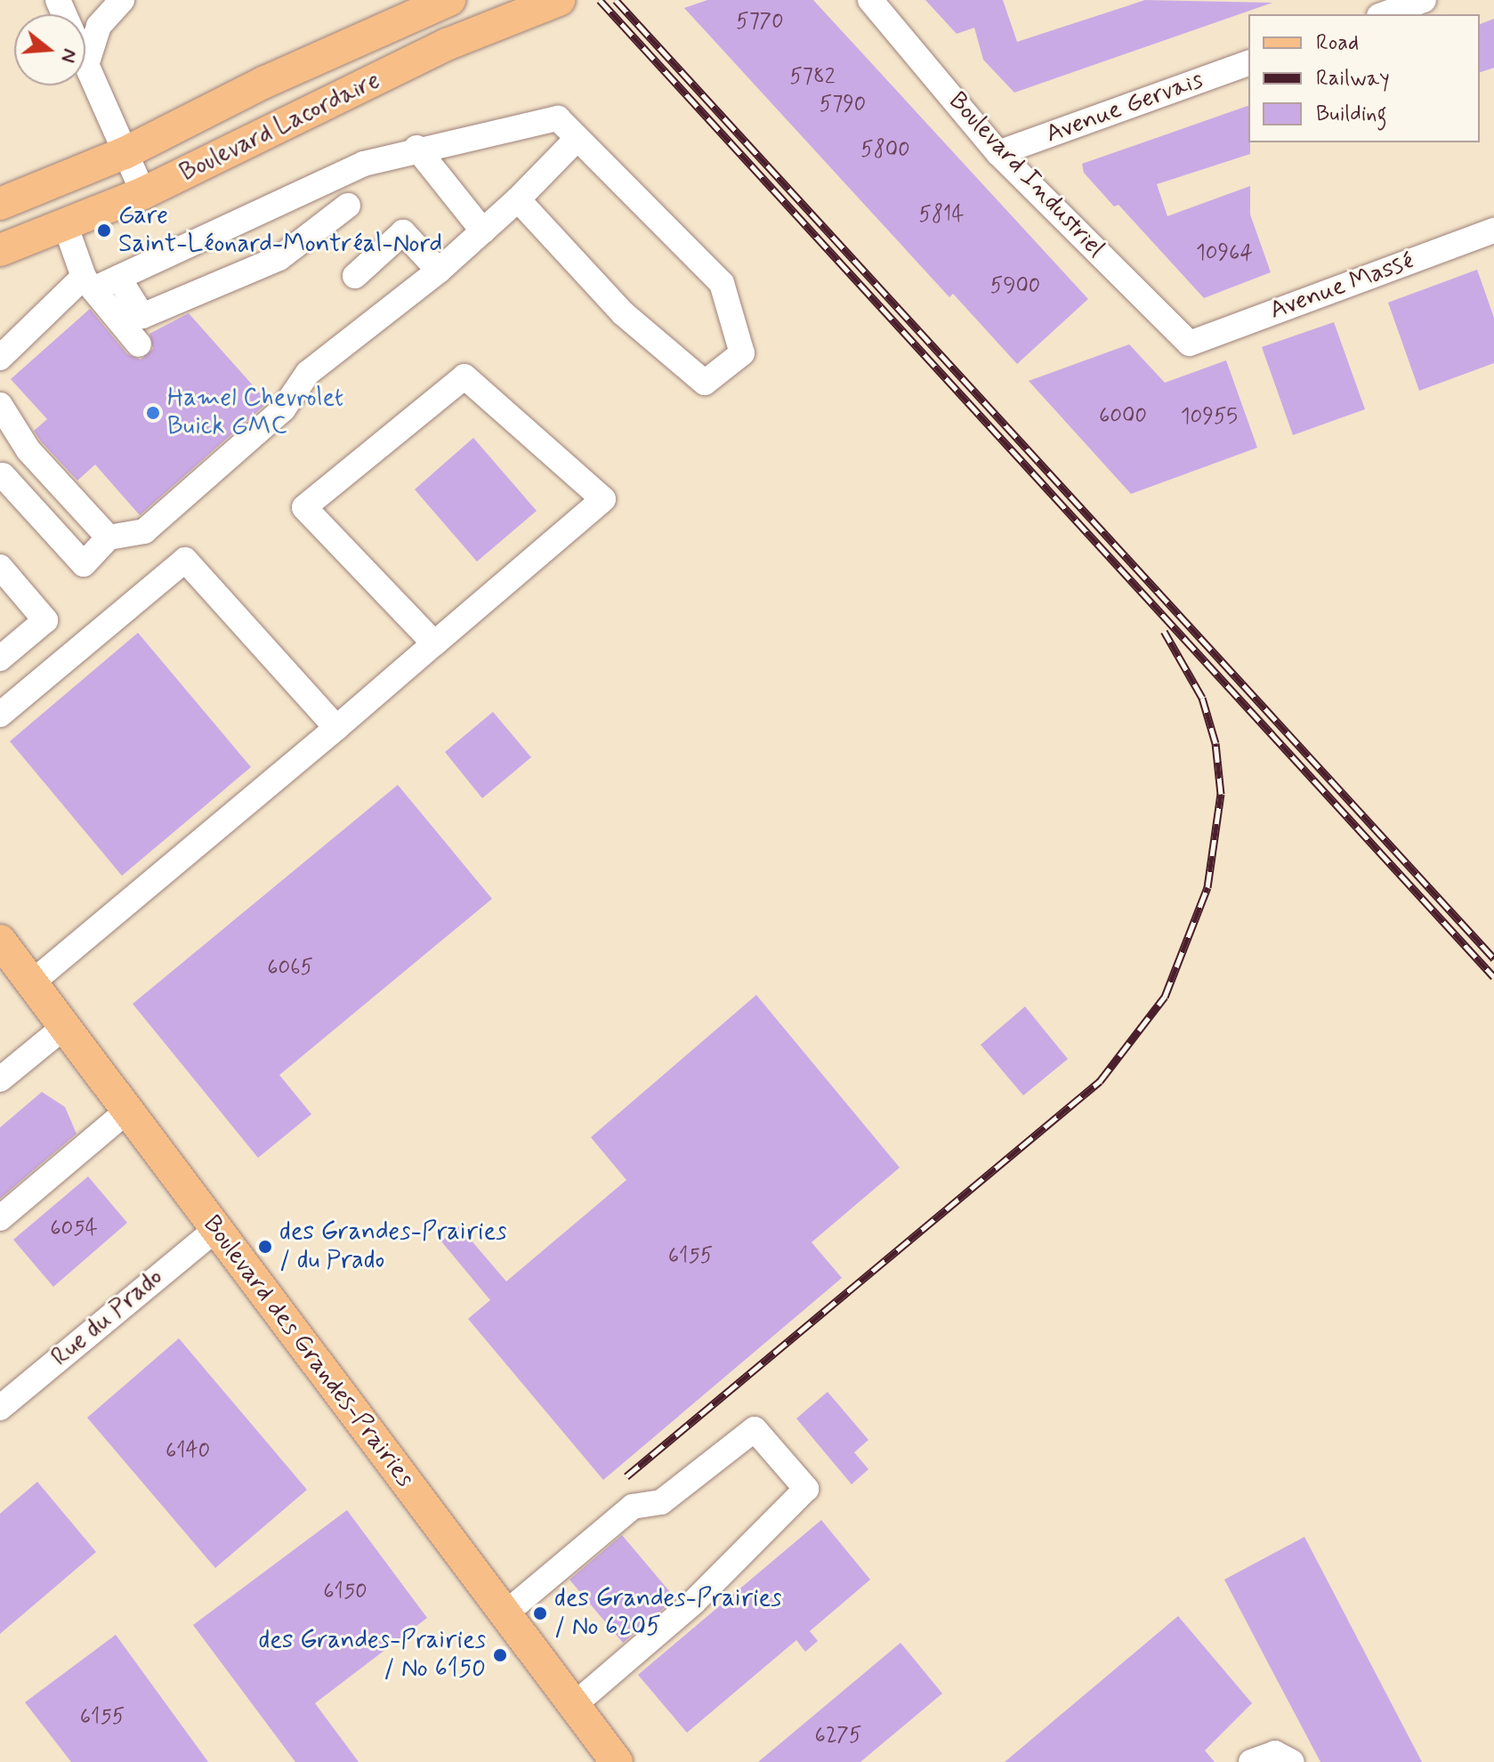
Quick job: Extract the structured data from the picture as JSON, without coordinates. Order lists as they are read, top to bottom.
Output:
{
  "streets": {
    "main road": ["Boulevard Lacordaire", "Boulevard des Grandes-Prairies"],
    "street": [
      "Avenue Gervais",
      "Boulevard Industriel",
      "Avenue Massé",
      "Rue du Prado"
    ]
  },
  "crossings": [
    ["Avenue Gervais", "Boulevard Industriel"],
    ["Boulevard Industriel", "Avenue Massé"],
    ["Rue du Prado", "Boulevard des Grandes-Prairies"]
  ],
  "places": [
    "Gare Saint-Léonard-Montréal-Nord",
    "Hamel Chevrolet Buick GMC",
    "des Grandes-Prairies / du Prado",
    "des Grandes-Prairies / No 6205",
    "des Grandes-Prairies / No 6150"
  ],
  "house_numbers": [
    "5770",
    "5782",
    "5790",
    "5800",
    "5814",
    "10964",
    "5900",
    "6000",
    "10955",
    "6065",
    "6054",
    "6155",
    "6140",
    "6150",
    "6155",
    "6275"
  ],
  "legend": ["Road", "Railway", "Building"],
  "north": "right"
}
